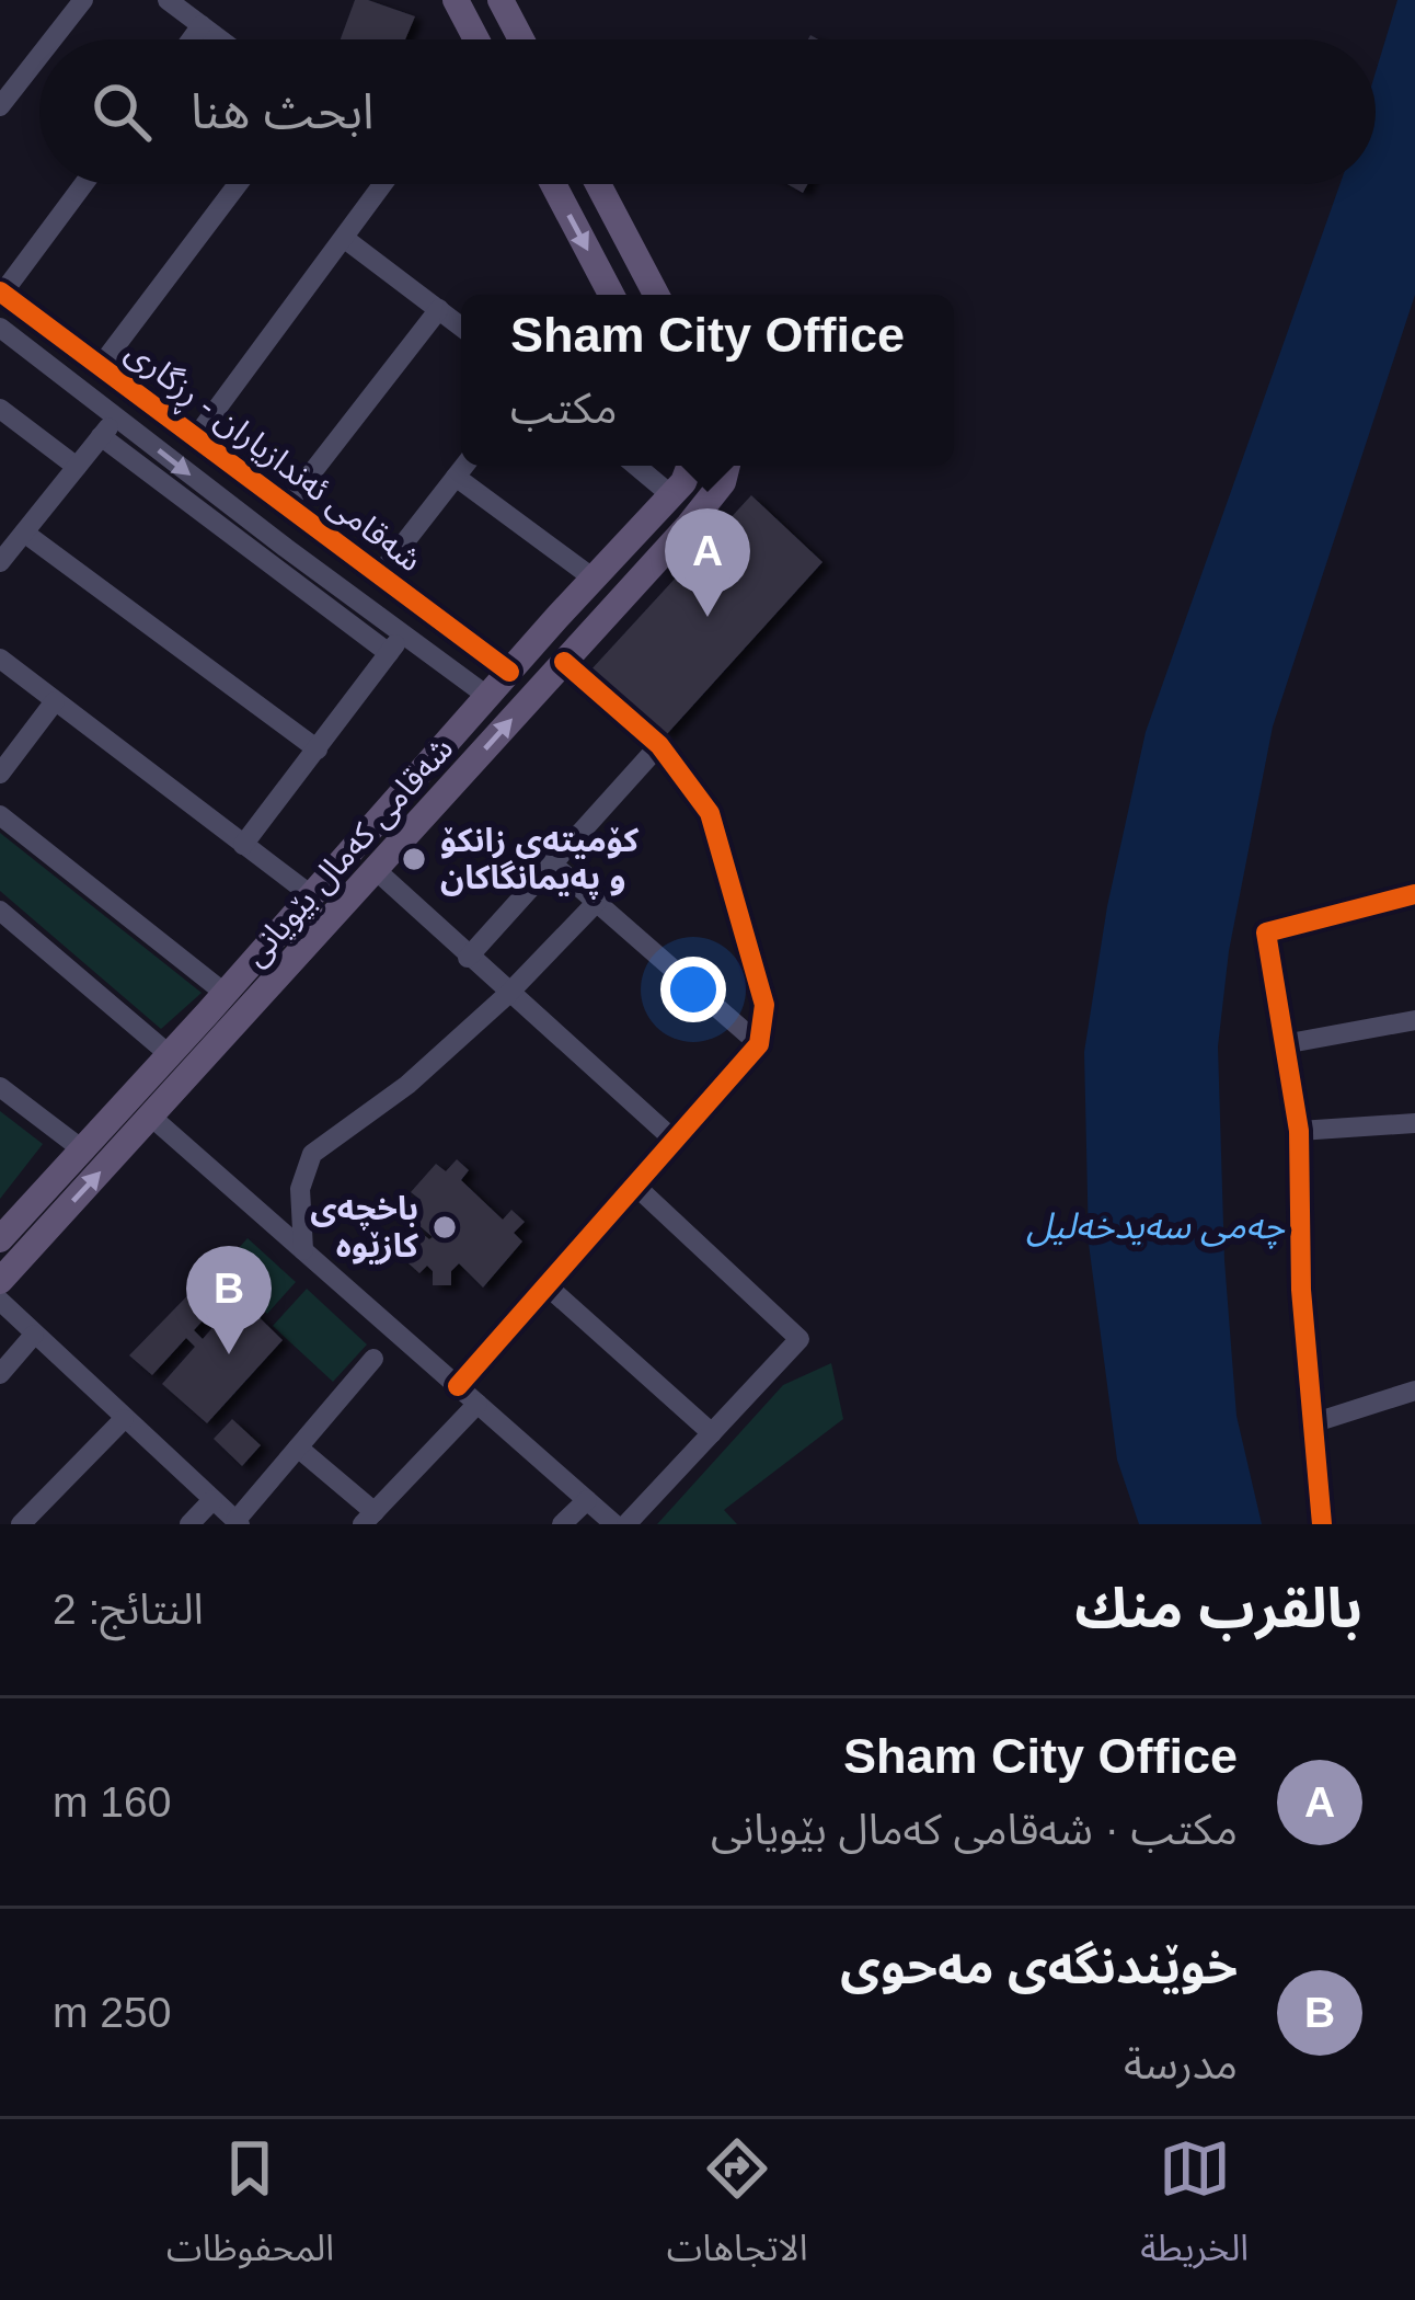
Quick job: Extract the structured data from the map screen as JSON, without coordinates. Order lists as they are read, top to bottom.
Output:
{
  "streets": {
    "main road": ["شەقامی کەمال بێویانی"],
    "street": ["شەقامی ئەندازیاران - ڕزگاری"]
  },
  "crossings": [
    ["شەقامی ئەندازیاران - ڕزگاری", "شەقامی کەمال بێویانی"]
  ],
  "water": ["چەمی سەیدخەلیل"],
  "places": ["کۆمیتەی زانکۆ و پەیمانگاکان", "باخچەی کازێوە"],
  "page": {
    "search": "ابحث هنا",
    "popup": ["Sham City Office", "مكتب"],
    "pins": ["A", "B"],
    "heading": ["بالقرب منك", "النتائج: 2"],
    "list": [
      {
        "mark": "A",
        "name": "Sham City Office",
        "note": "مكتب · شەقامی کەمال بێویانی",
        "value": "160 m"
      },
      {
        "mark": "B",
        "name": "خوێندنگەی مەحوی",
        "note": "مدرسة",
        "value": "250 m"
      }
    ],
    "nav": ["الخريطة", "الاتجاهات", "المحفوظات"]
  }
}
